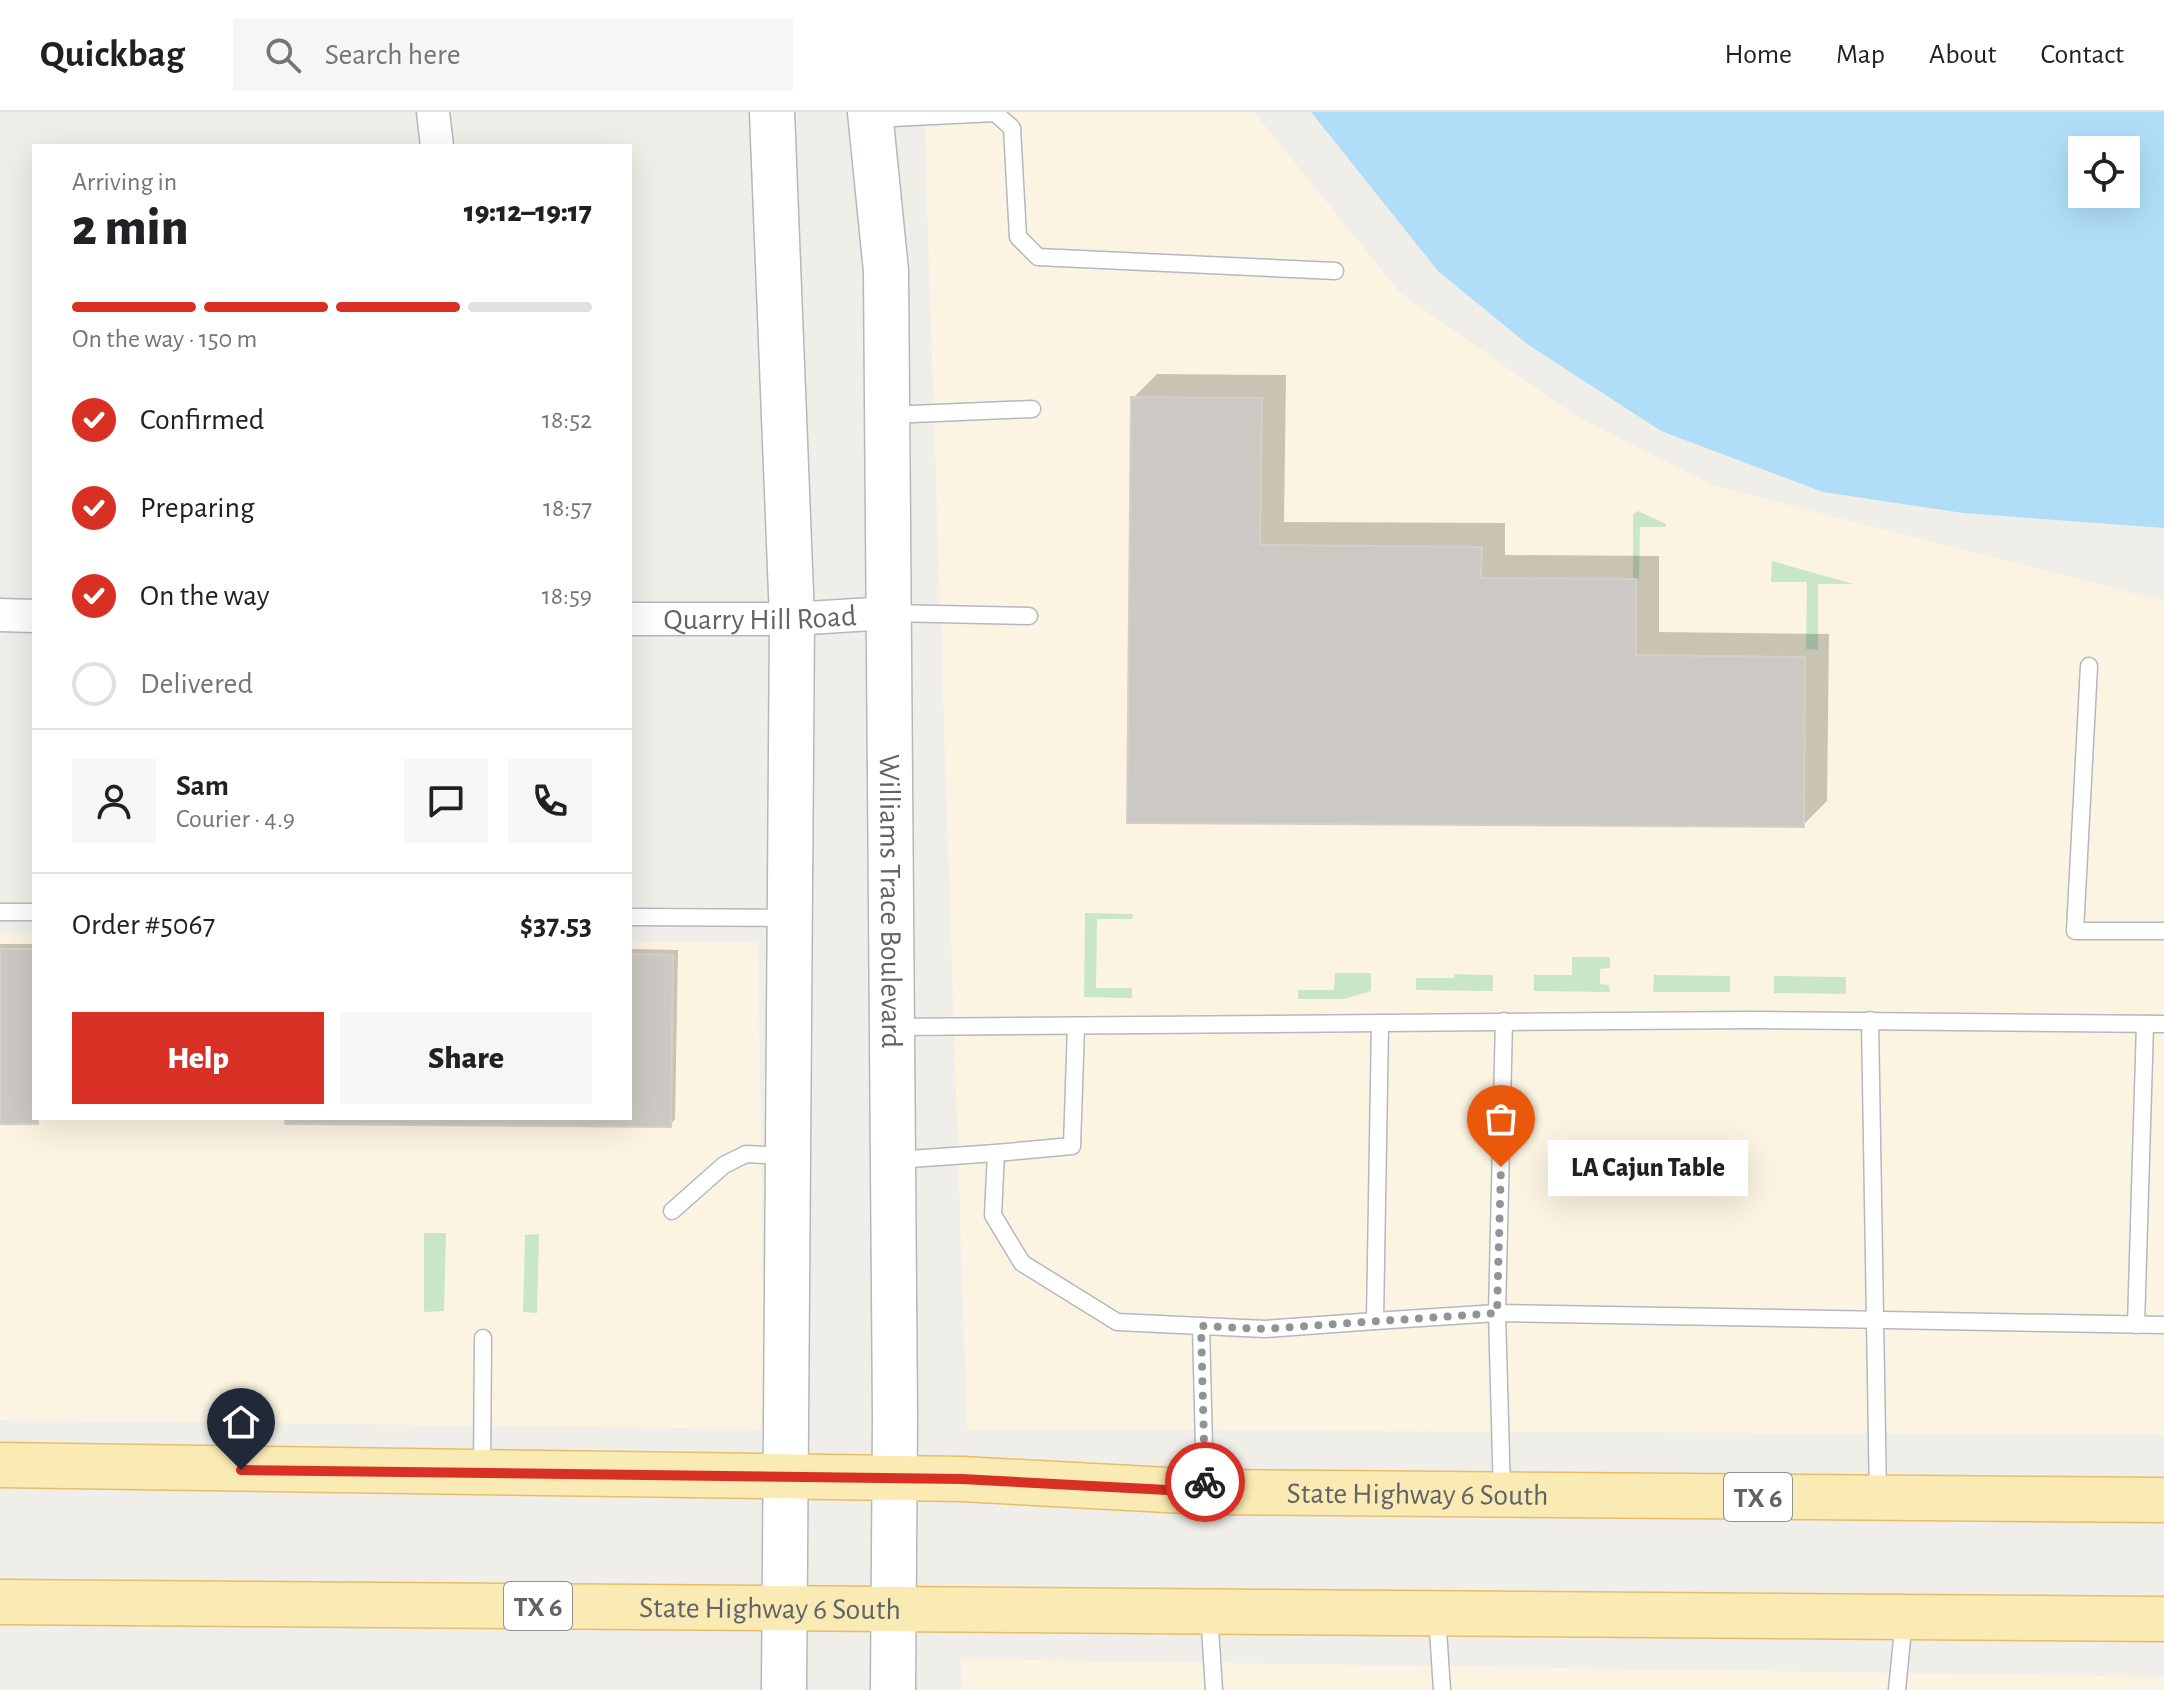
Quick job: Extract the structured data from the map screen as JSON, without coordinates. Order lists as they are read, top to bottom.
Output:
{
  "streets": {
    "main road": ["Williams Trace Boulevard", "State Highway 6 South", "TX 6"],
    "street": ["Quarry Hill Road"]
  },
  "crossings": [
    ["Quarry Hill Road", "Williams Trace Boulevard"],
    ["Williams Trace Boulevard", "State Highway 6 South"]
  ],
  "places": ["LA Cajun Table"],
  "page": {
    "header": "Quickbag",
    "search": "Search here",
    "nav": [
      "Home",
      "Map",
      "About",
      "Contact"
    ],
    "heading": ["2 min", "Arriving in", "19:12–19:17"],
    "panel": [
      "Sam",
      "Courier · 4.9",
      "Order #5067",
      "$37.53"
    ],
    "bar": "On the way · 150 m",
    "list": [
      ["Confirmed", "18:52"],
      ["Preparing", "18:57"],
      ["On the way", "18:59"],
      "Delivered"
    ],
    "buttons": ["Help", "Share"],
    "bubble": "LA Cajun Table"
  }
}
